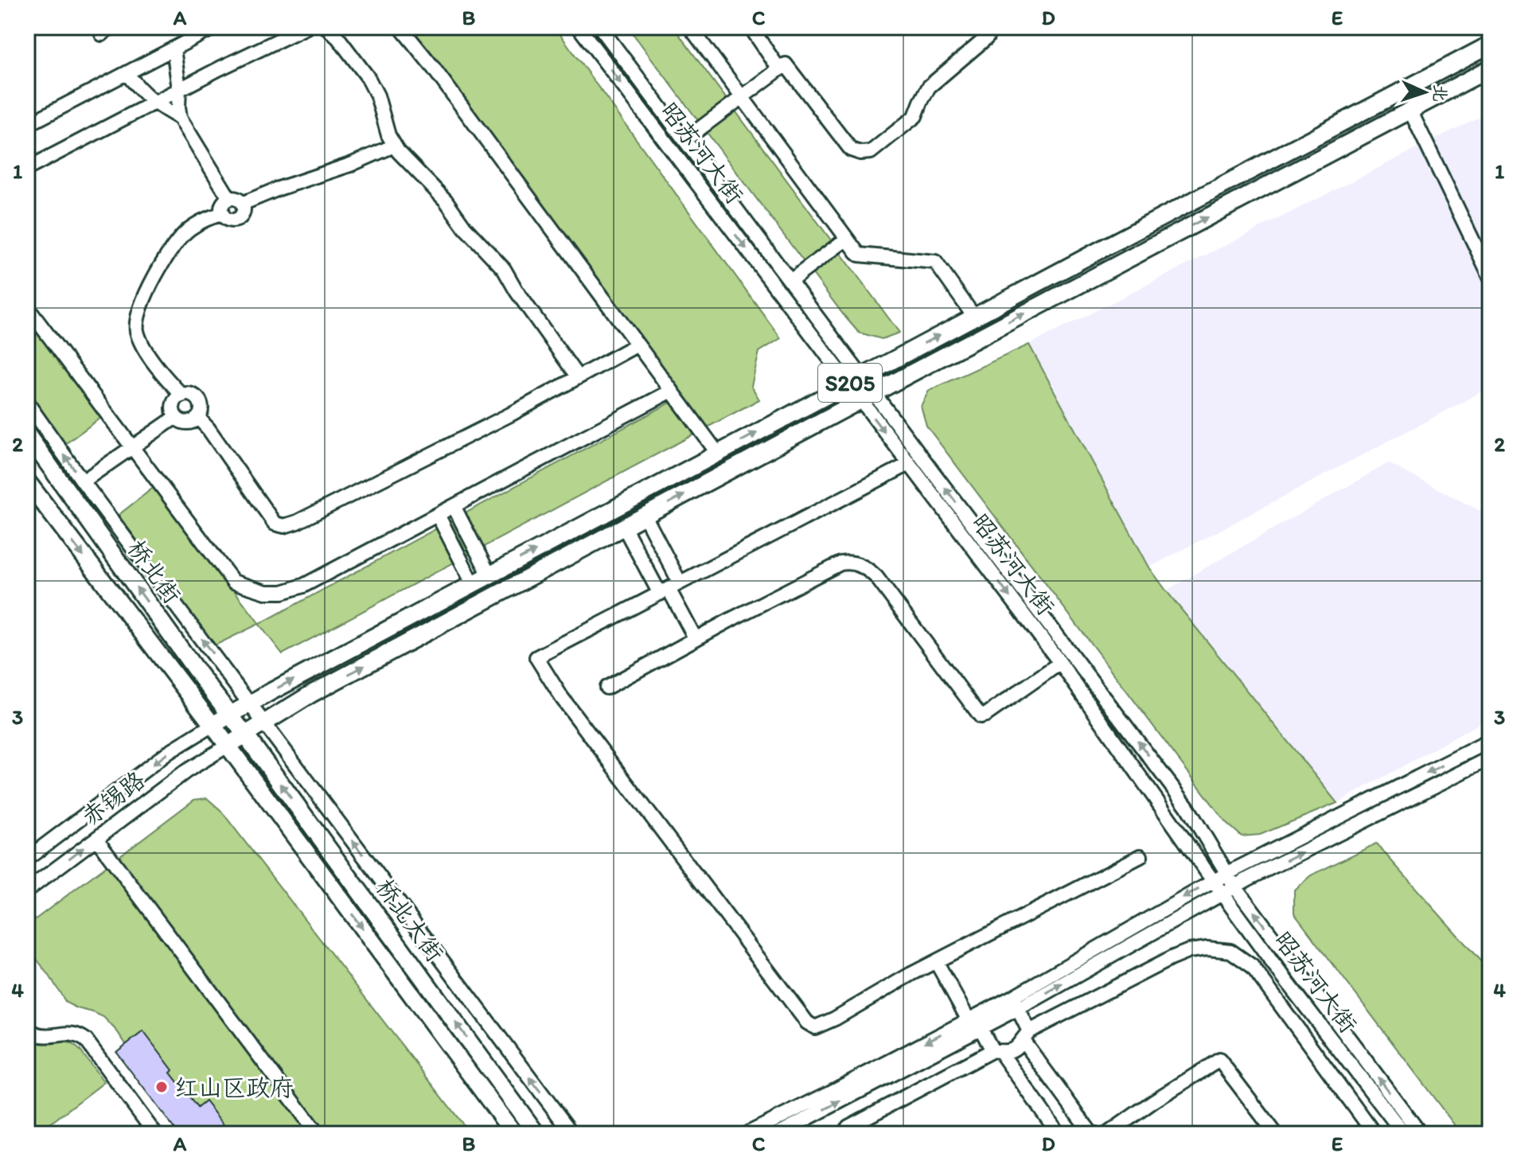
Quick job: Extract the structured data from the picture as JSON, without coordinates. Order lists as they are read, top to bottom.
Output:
{
  "streets": {
    "main road": ["S205", "桥北街", "桥北大街"],
    "street": ["昭苏河大街", "赤锡路"]
  },
  "crossings": [
    ["昭苏河大街", "S205"],
    ["S205", "桥北街"],
    ["S205", "赤锡路"],
    ["S205", "桥北大街"],
    ["桥北街", "赤锡路"],
    ["桥北街", "桥北大街"],
    ["赤锡路", "桥北大街"]
  ],
  "places": ["红山区政府"],
  "north": "right",
  "grid": {
    "columns": [
      "A",
      "B",
      "C",
      "D",
      "E"
    ],
    "rows": [
      "1",
      "2",
      "3",
      "4"
    ]
  }
}
